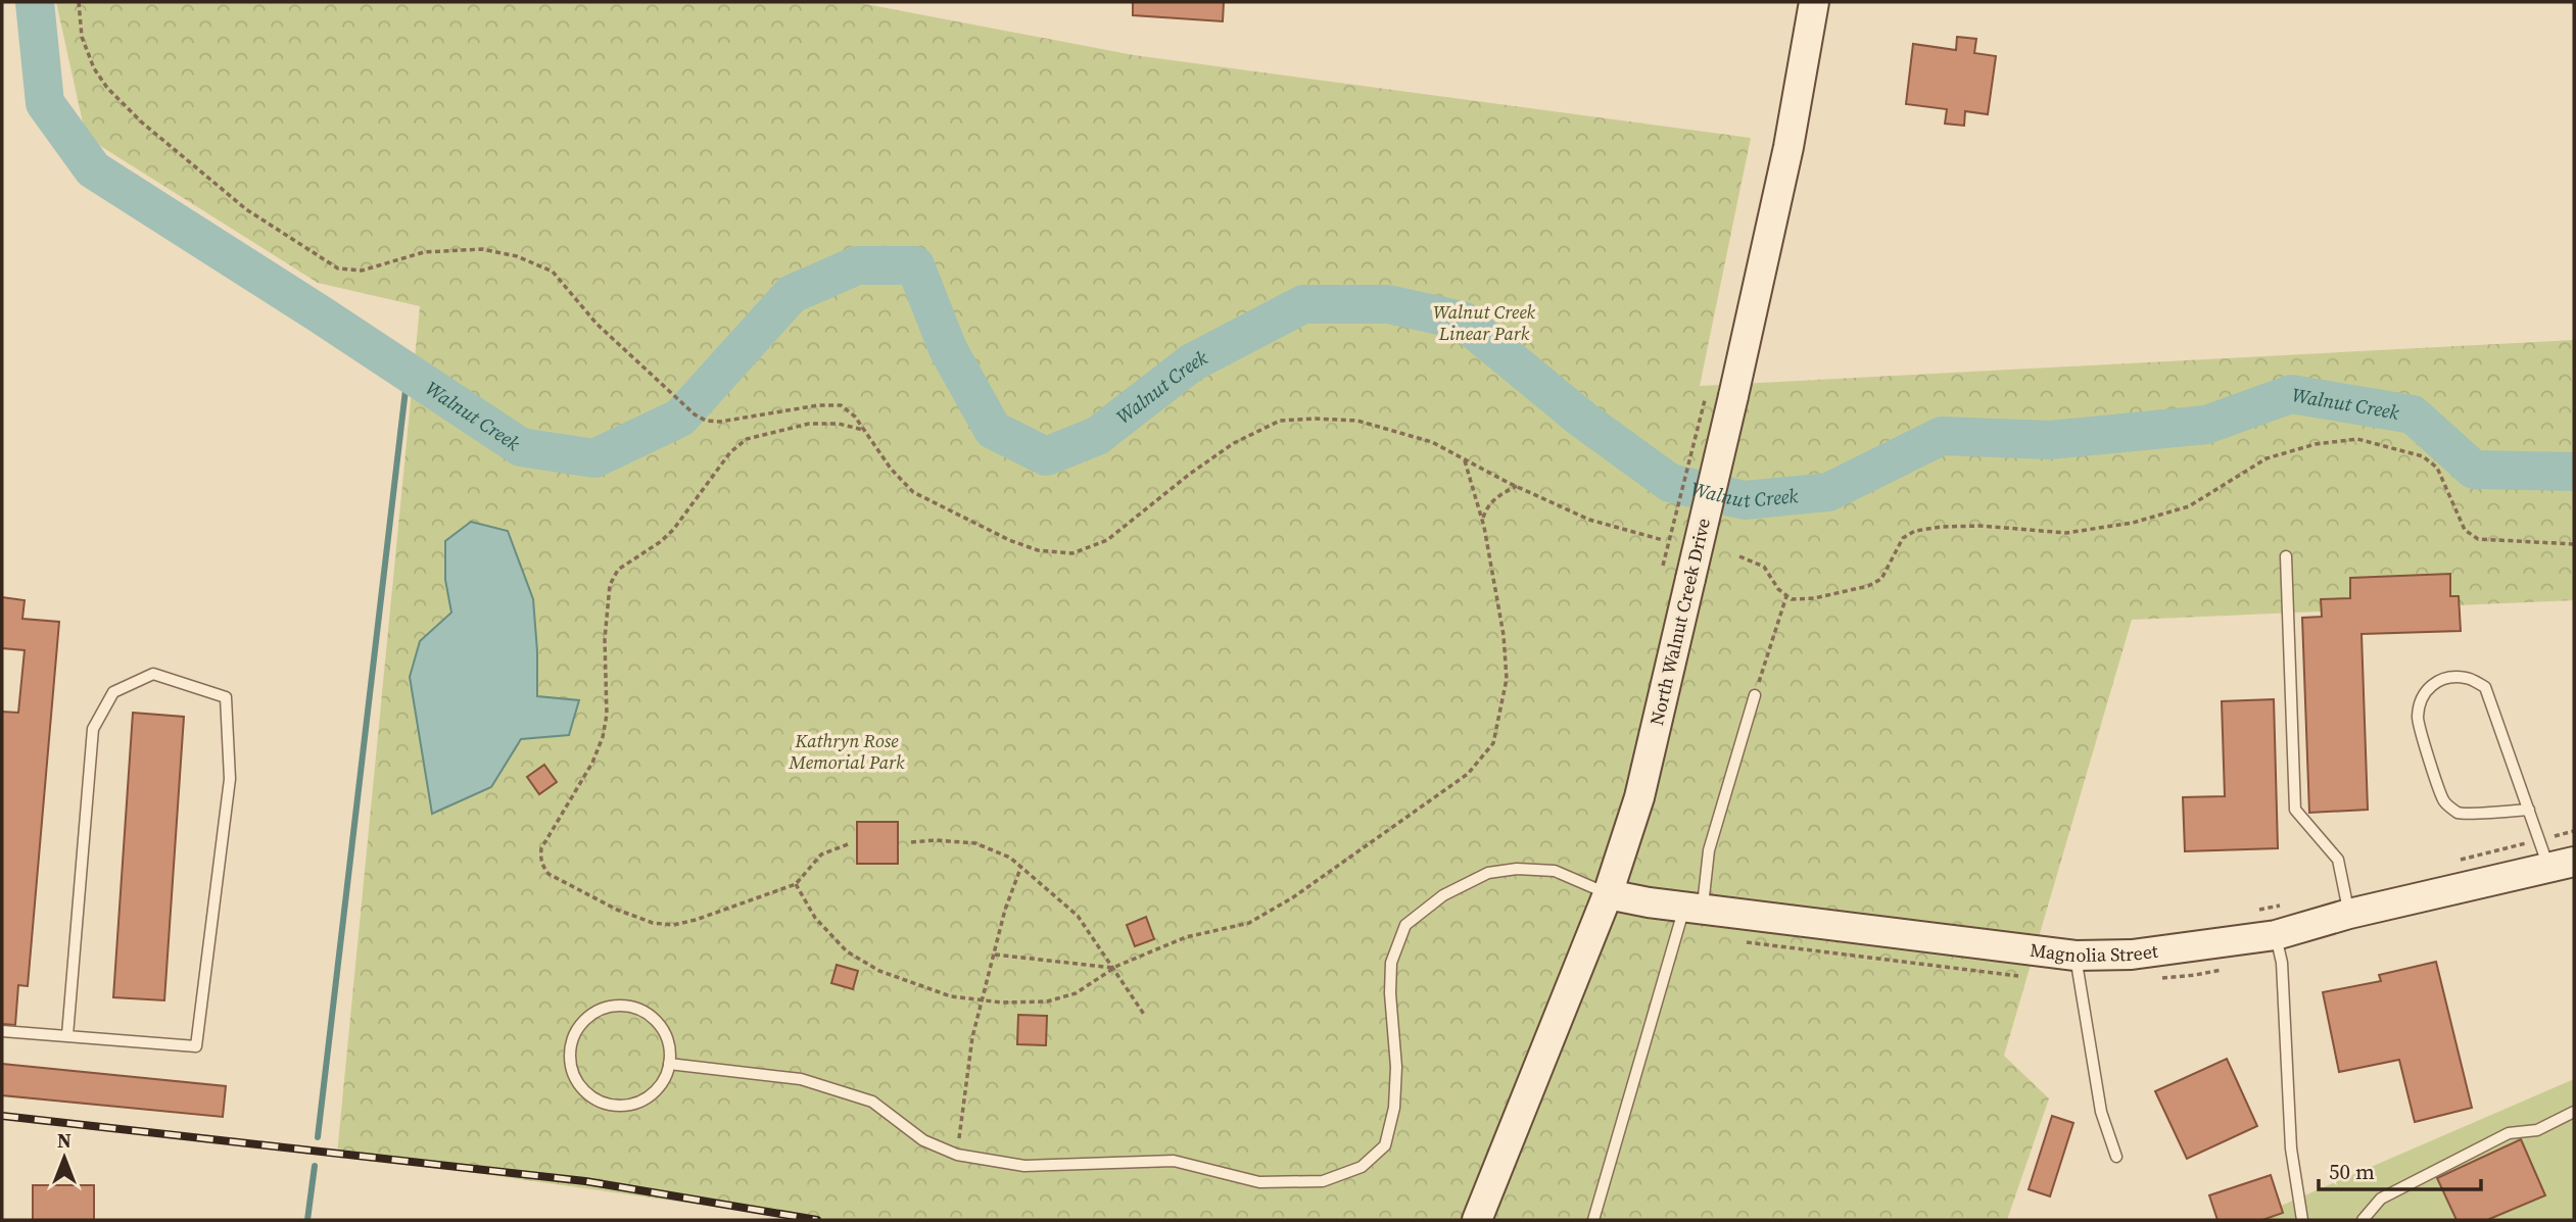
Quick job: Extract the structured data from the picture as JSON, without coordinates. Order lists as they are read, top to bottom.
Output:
{
  "streets": {
    "main road": ["North Walnut Creek Drive", "Magnolia Street"]
  },
  "crossings": [
    ["North Walnut Creek Drive", "Magnolia Street"]
  ],
  "water": ["Walnut Creek"],
  "parks": ["Walnut Creek Linear Park", "Kathryn Rose Memorial Park"],
  "scale_bar": "50 m",
  "north": "top"
}
